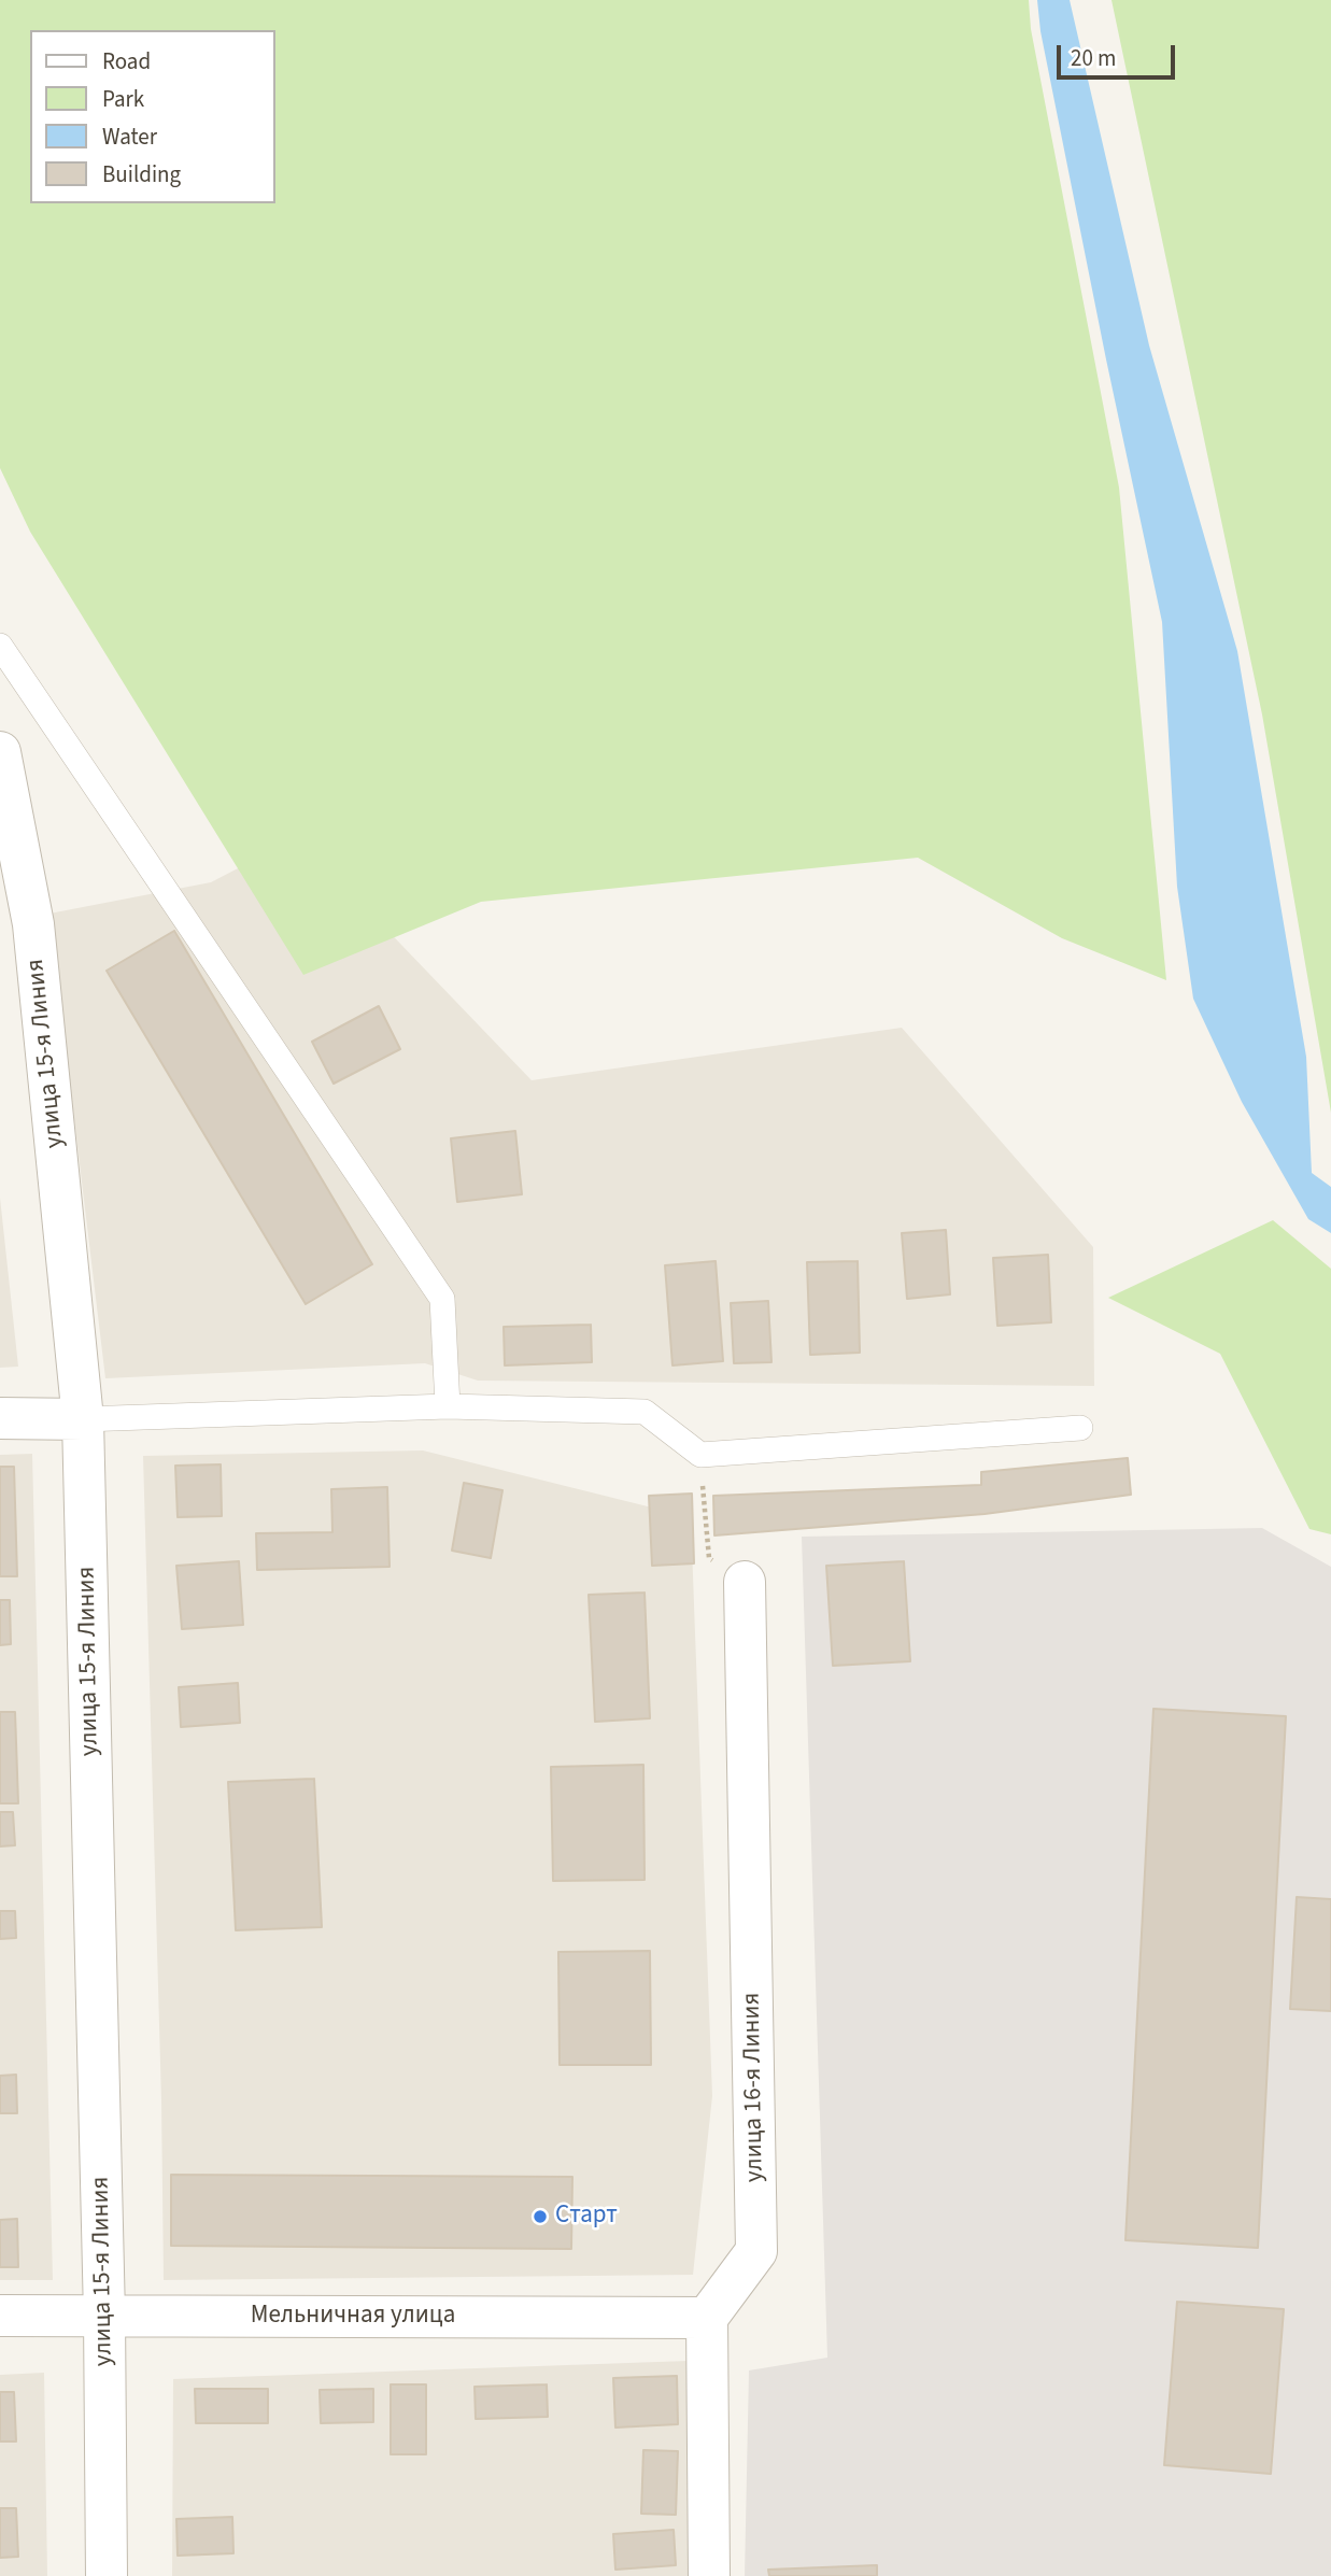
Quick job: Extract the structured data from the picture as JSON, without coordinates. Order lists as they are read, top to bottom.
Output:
{
  "streets": {
    "street": ["улица 15-я Линия", "улица 16-я Линия", "Мельничная улица"]
  },
  "crossings": [
    ["улица 15-я Линия", "Мельничная улица"],
    ["улица 16-я Линия", "Мельничная улица"]
  ],
  "places": ["Cтарт"],
  "legend": [
    "Road",
    "Park",
    "Water",
    "Building"
  ],
  "scale_bar": "20 m"
}
